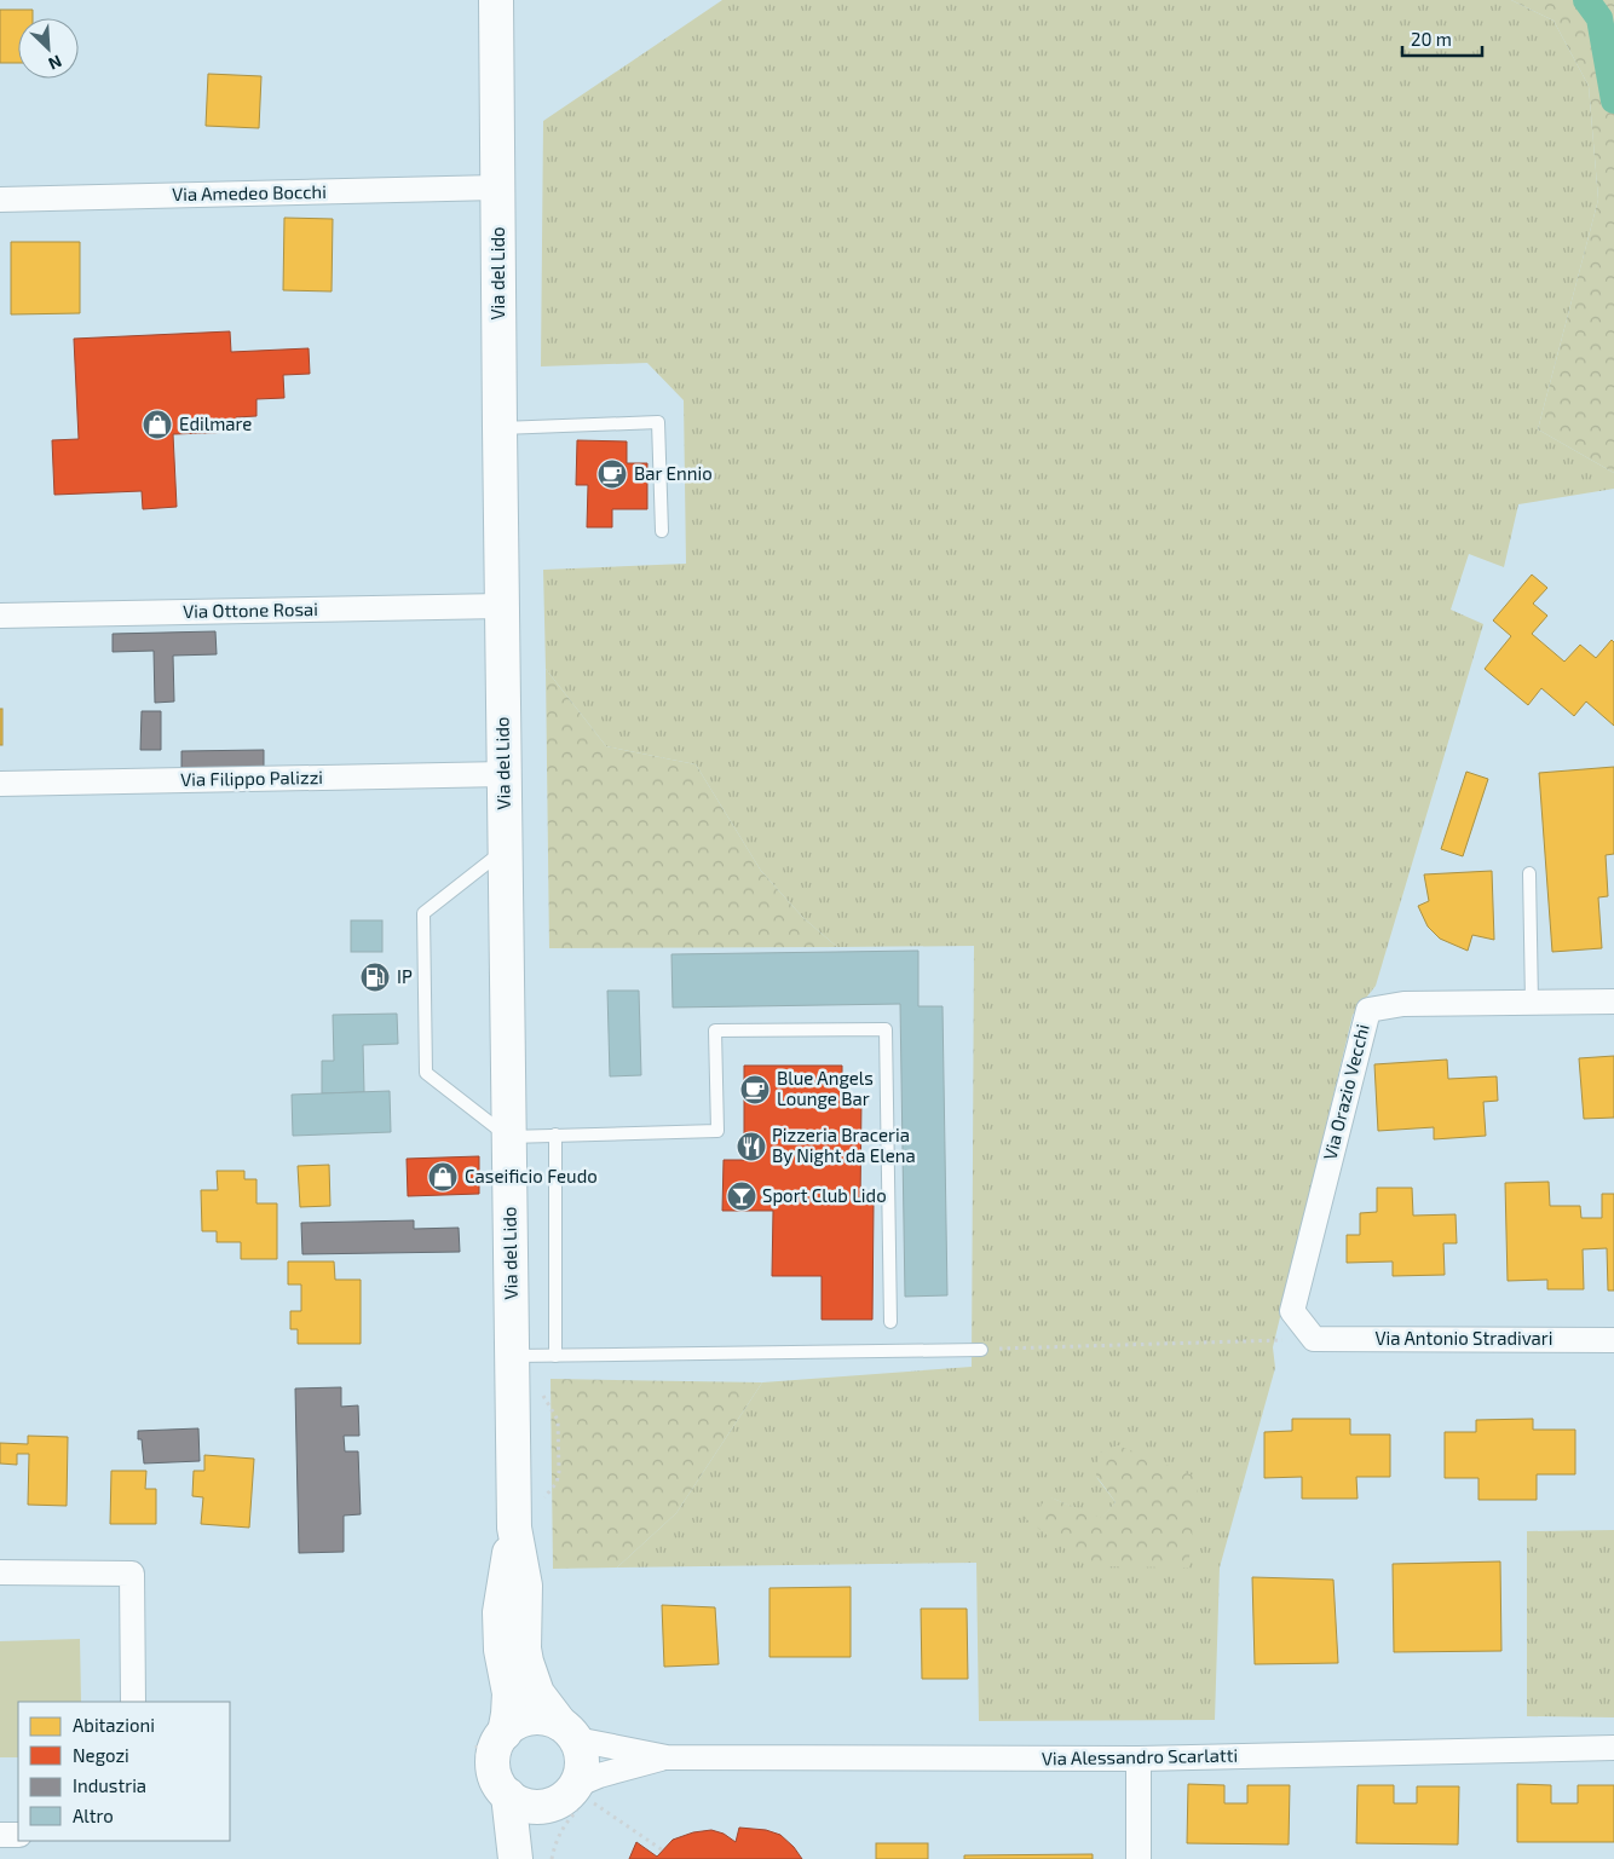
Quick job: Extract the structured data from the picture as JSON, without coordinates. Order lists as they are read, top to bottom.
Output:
{
  "streets": {
    "main road": ["Via del Lido"],
    "street": [
      "Via Amedeo Bocchi",
      "Via Ottone Rosai",
      "Via Filippo Palizzi",
      "Via Orazio Vecchi",
      "Via Antonio Stradivari",
      "Via Alessandro Scarlatti"
    ]
  },
  "crossings": [
    ["Via Amedeo Bocchi", "Via del Lido"],
    ["Via del Lido", "Via Ottone Rosai"],
    ["Via del Lido", "Via Filippo Palizzi"],
    ["Via del Lido", "Via Alessandro Scarlatti"],
    ["Via Orazio Vecchi", "Via Antonio Stradivari"]
  ],
  "places": {
    "shop": ["Edilmare", "Caseificio Feudo"],
    "cafe": ["Bar Ennio", "Blue Angels Lounge Bar"],
    "fuel station": ["IP"],
    "restaurant": ["Pizzeria Braceria By Night da Elena"],
    "bar": ["Sport Club Lido"]
  },
  "legend": [
    "Abitazioni",
    "Negozi",
    "Industria",
    "Altro"
  ],
  "scale_bar": "20 m",
  "north": "bottom right"
}
